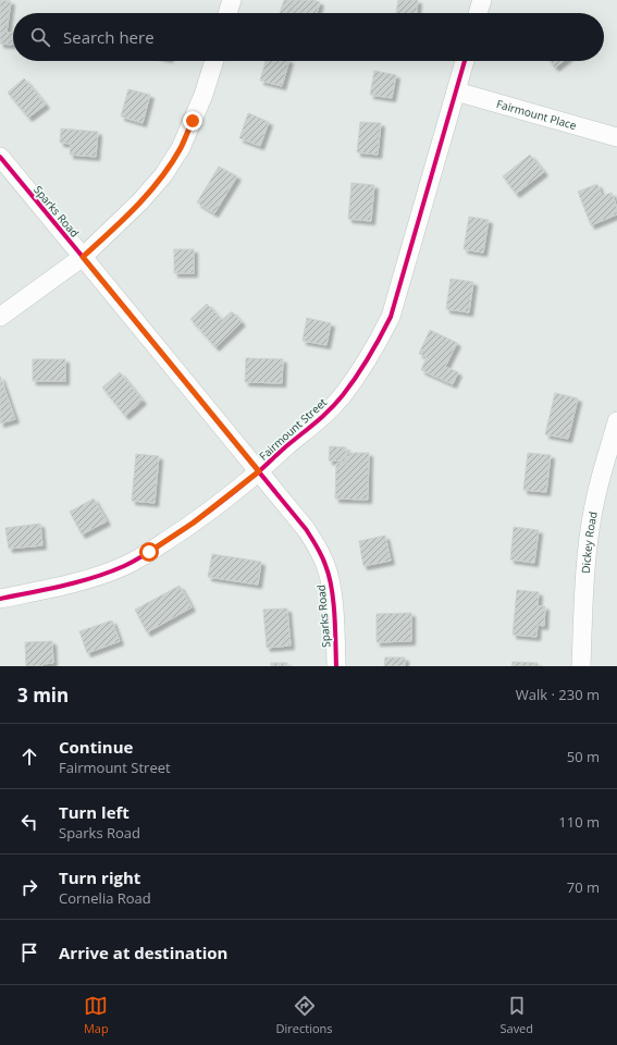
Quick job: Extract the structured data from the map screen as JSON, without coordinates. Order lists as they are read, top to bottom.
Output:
{
  "streets": {
    "street": [
      "Fairmount Place",
      "Sparks Road",
      "Fairmount Street",
      "Dickey Road"
    ]
  },
  "crossings": [
    ["Fairmount Place", "Fairmount Street"],
    ["Sparks Road", "Fairmount Street"]
  ],
  "page": {
    "search": "Search here",
    "heading": ["3 min", "Walk · 230 m"],
    "list": [
      ["Continue", "Fairmount Street", "50 m"],
      ["Turn left", "Sparks Road", "110 m"],
      ["Turn right", "Cornelia Road", "70 m"],
      "Arrive at destination"
    ],
    "nav": ["Map", "Directions", "Saved"]
  }
}
